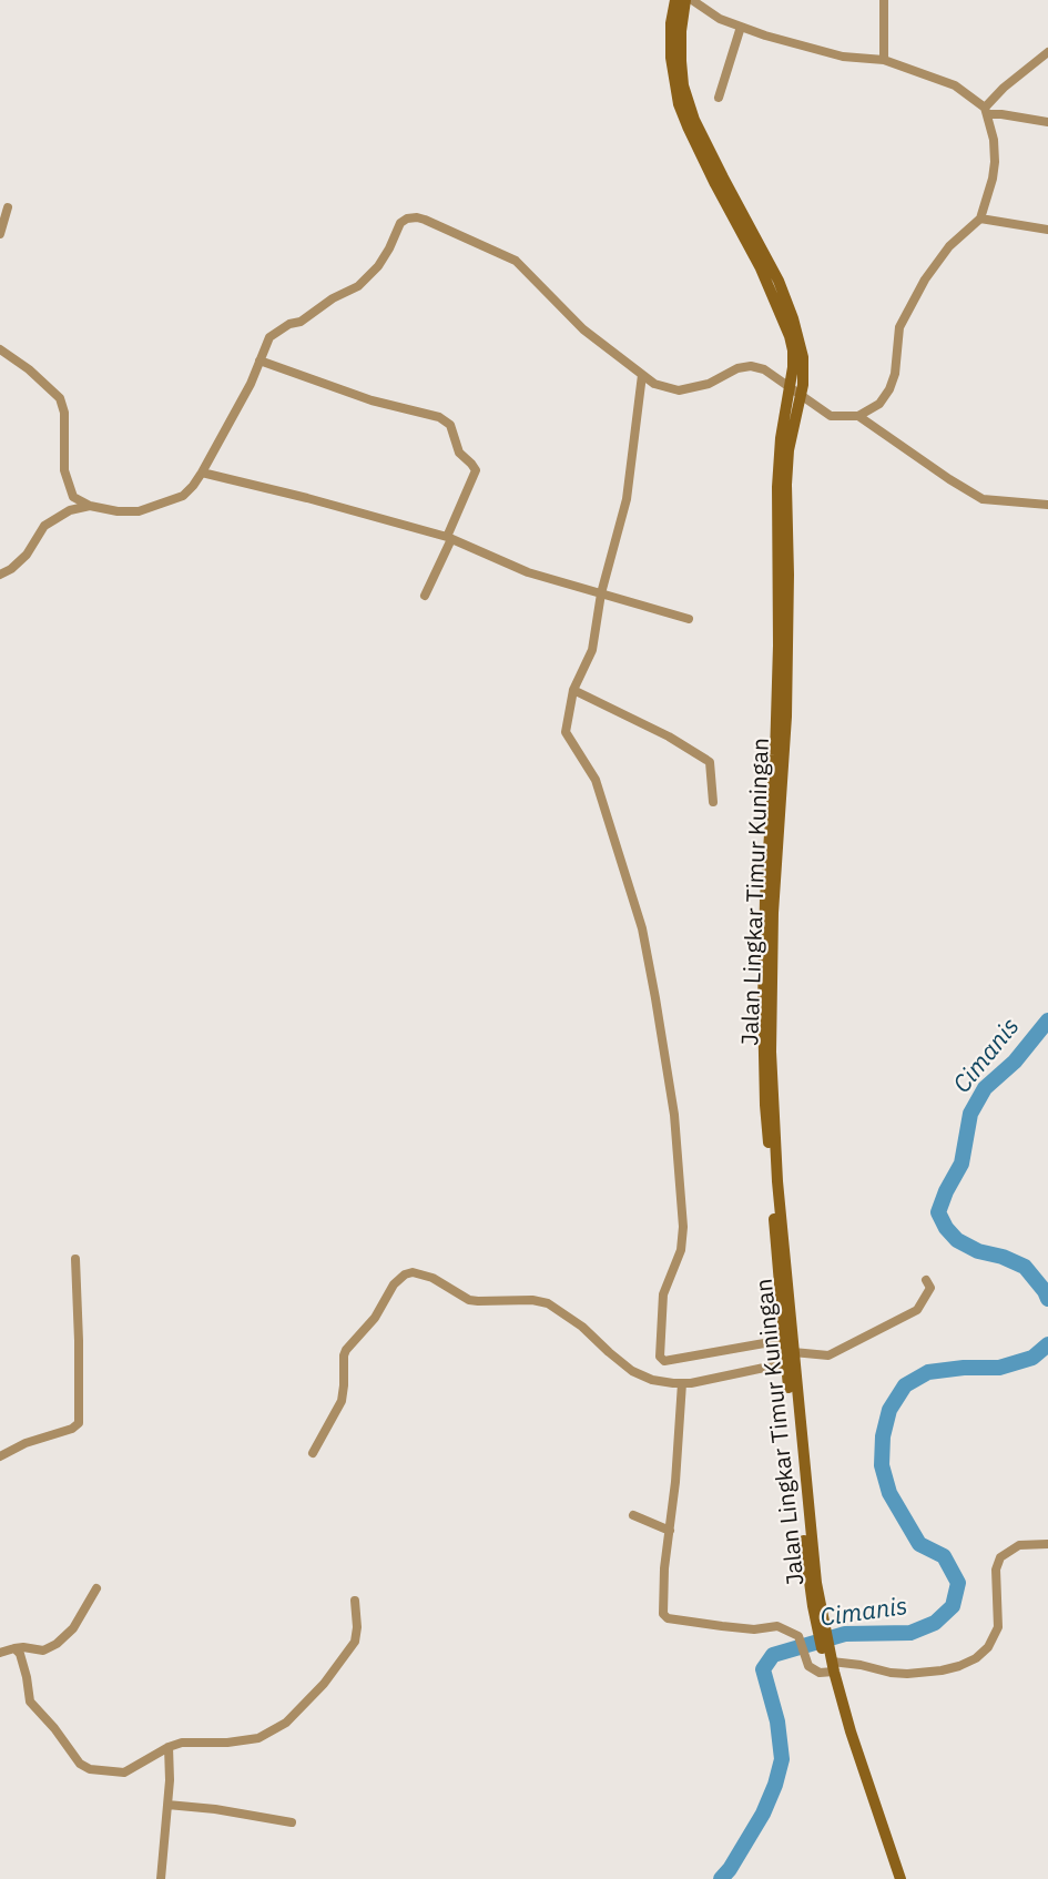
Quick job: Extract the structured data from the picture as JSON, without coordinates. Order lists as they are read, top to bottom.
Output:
{
  "streets": {
    "main road": ["Jalan Lingkar Timur Kuningan"]
  },
  "water": ["Cimanis"]
}
